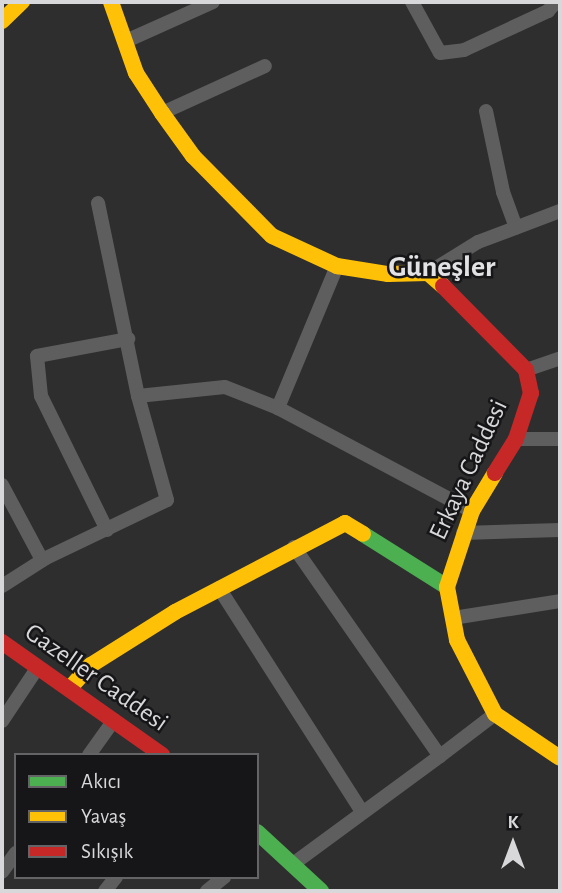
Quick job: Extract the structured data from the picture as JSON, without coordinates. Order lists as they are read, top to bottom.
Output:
{
  "streets": {
    "street": ["Erkaya Caddesi", "Gazeller Caddesi"]
  },
  "districts": ["Güneşler"],
  "legend": ["Akıcı", "Yavaş", "Sıkışık"],
  "north": "top"
}
